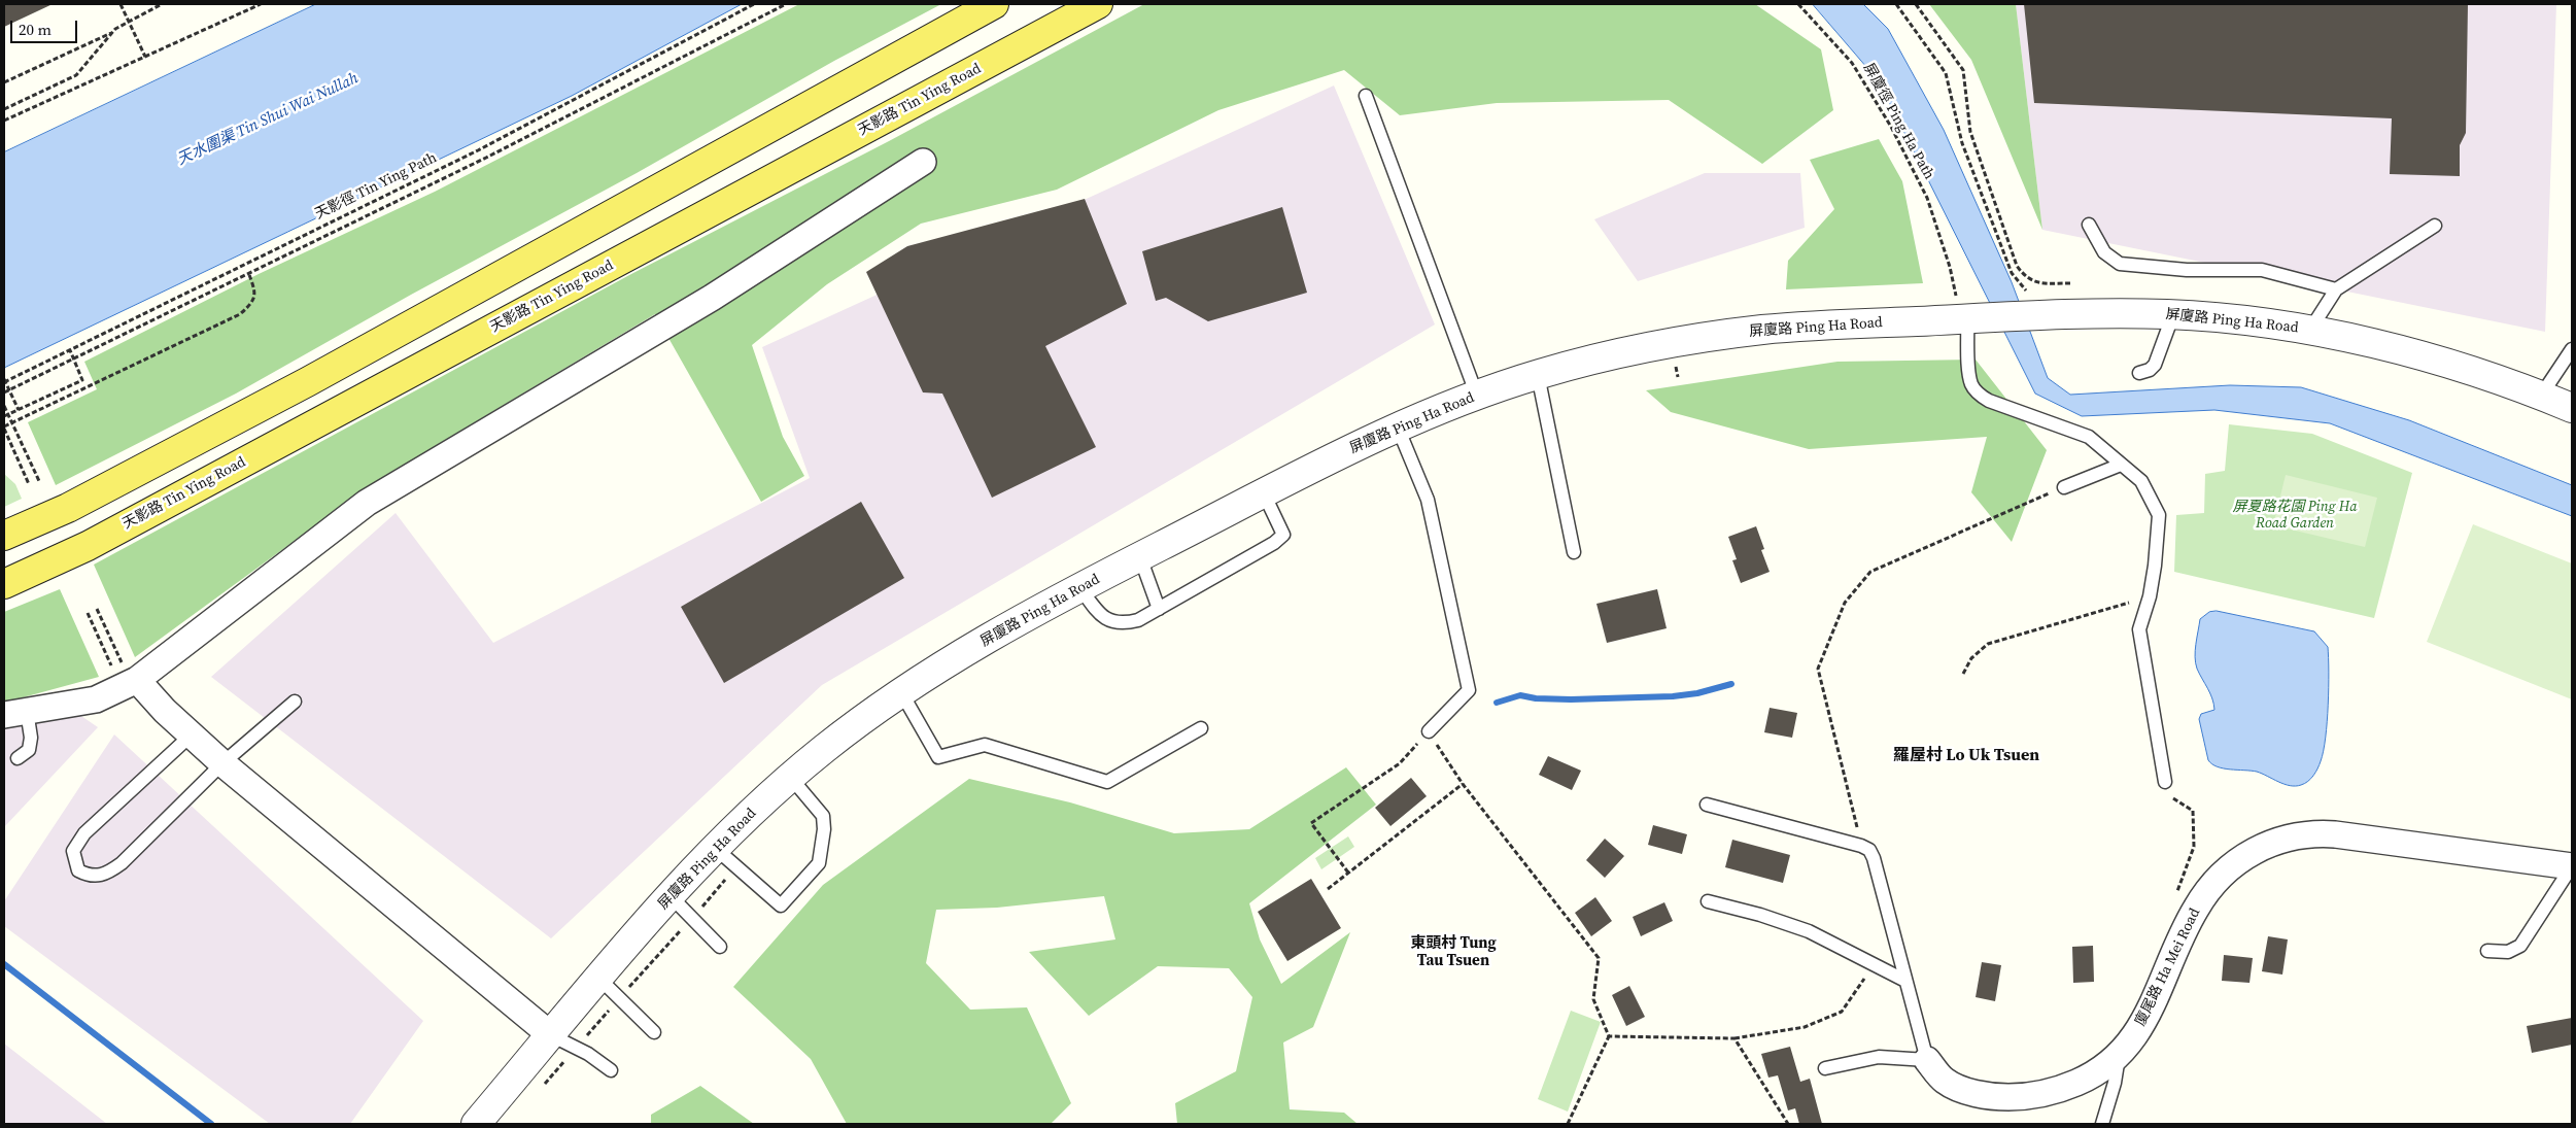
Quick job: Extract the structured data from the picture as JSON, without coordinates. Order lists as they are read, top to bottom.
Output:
{
  "streets": {
    "main road": ["天影路 Tin Ying Road"],
    "street": ["屏廈路 Ping Ha Road", "廈尾路 Ha Mei Road"],
    "path": ["屏廈徑 Ping Ha Path", "天影徑 Tin Ying Path"]
  },
  "crossings": [
    ["屏廈徑 Ping Ha Path", "屏廈路 Ping Ha Road"]
  ],
  "districts": ["羅屋村 Lo Uk Tsuen", "東頭村 Tung Tau Tsuen"],
  "water": ["天水圍渠 Tin Shui Wai Nullah"],
  "parks": ["屏夏路花園 Ping Ha Road Garden"],
  "scale_bar": "20 m"
}
